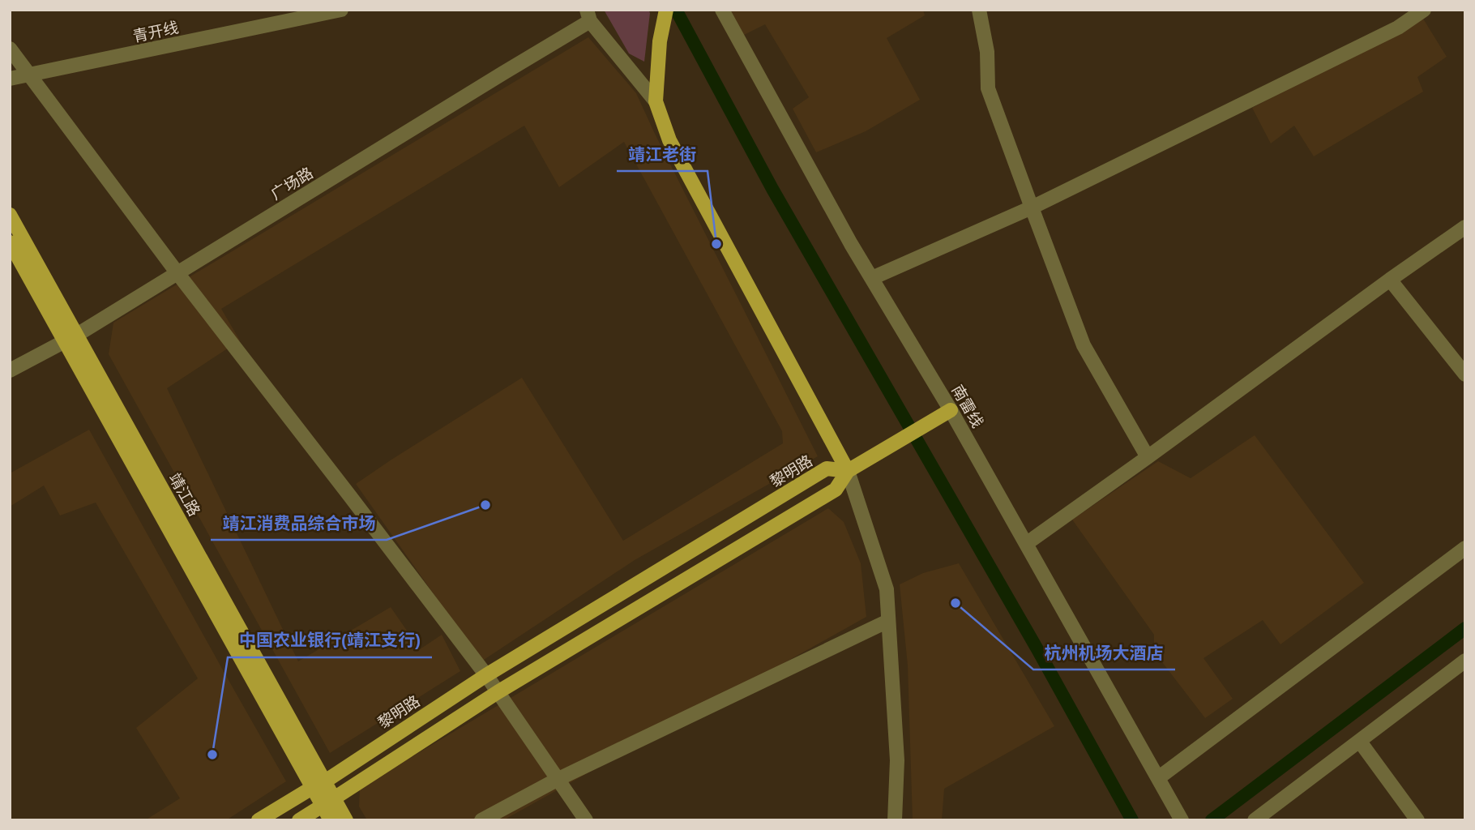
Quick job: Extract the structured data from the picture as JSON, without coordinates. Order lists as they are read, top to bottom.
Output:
{
  "streets": {
    "main road": ["黎明路", "靖江路"],
    "street": ["青开线", "广场路", "南雷线"]
  },
  "crossings": [
    ["广场路", "靖江路"],
    ["黎明路", "靖江路"]
  ],
  "places": [
    "靖江老街",
    "靖江消费品综合市场",
    "杭州机场大酒店",
    "中国农业银行(靖江支行)"
  ]
}
